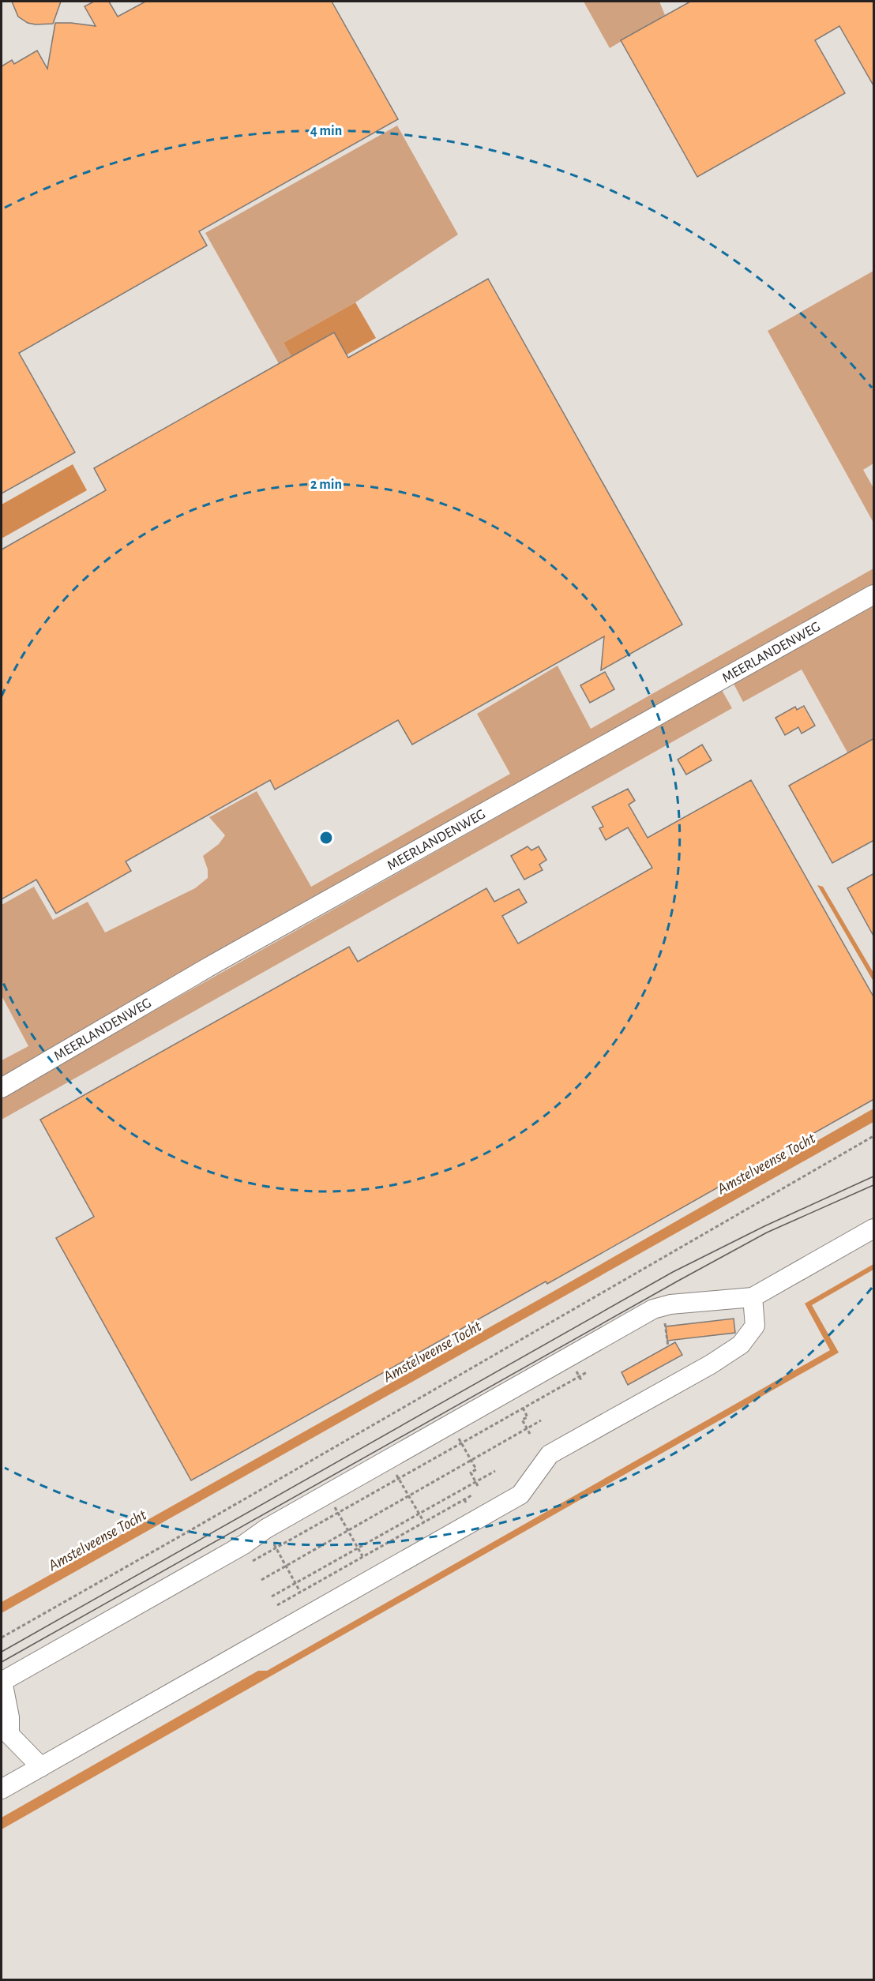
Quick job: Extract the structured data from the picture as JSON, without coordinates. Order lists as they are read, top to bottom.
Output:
{
  "streets": {
    "street": ["MEERLANDENWEG"]
  },
  "water": ["Amstelveense Tocht"],
  "rings": ["4 min", "2 min"]
}
